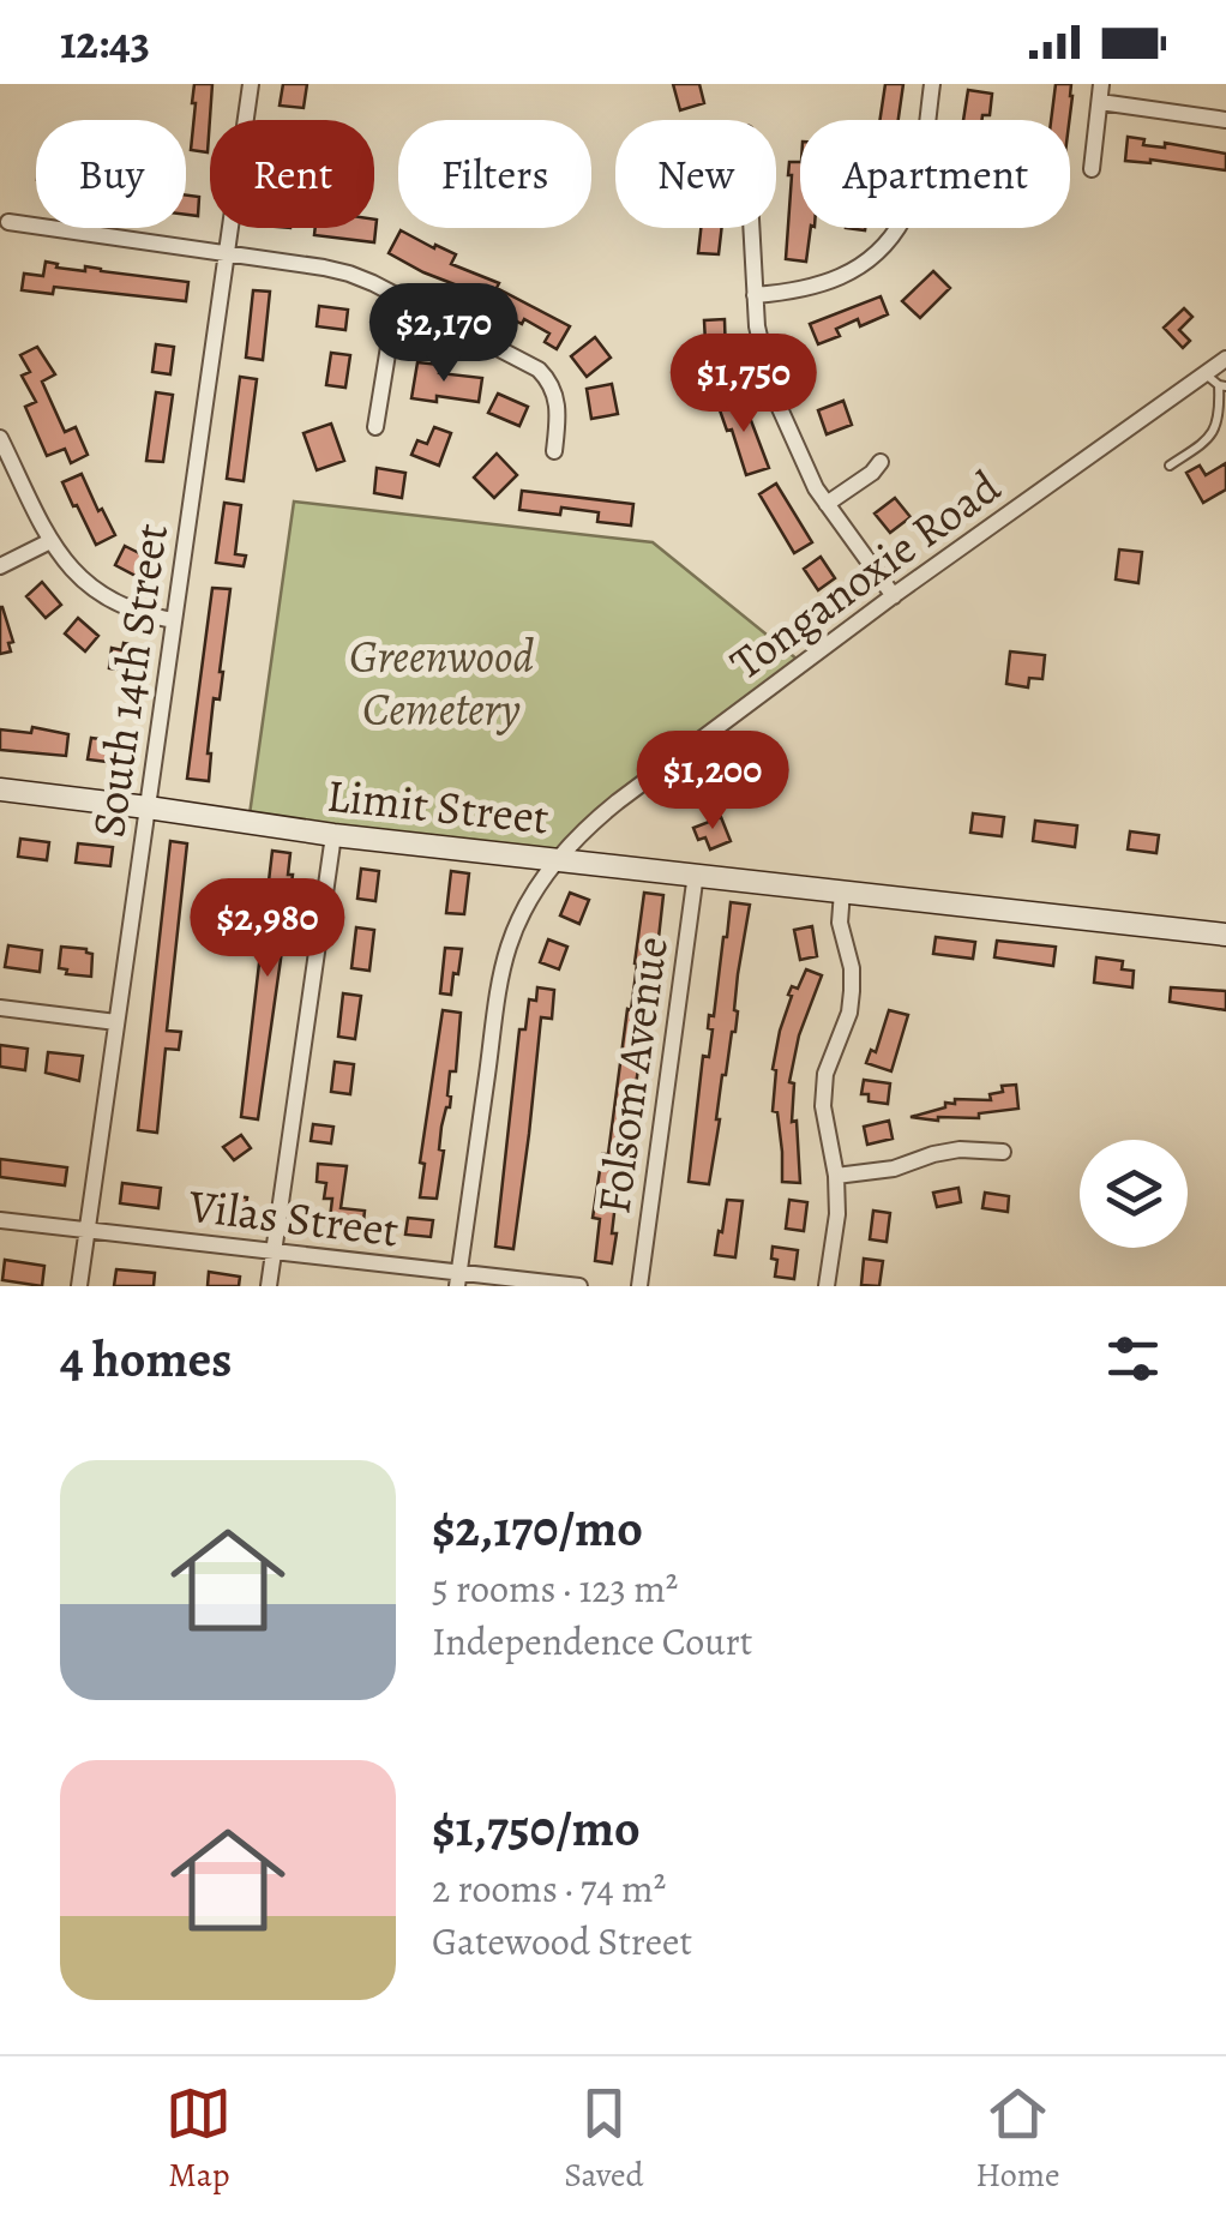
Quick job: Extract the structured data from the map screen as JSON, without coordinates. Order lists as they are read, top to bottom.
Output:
{
  "streets": {
    "street": [
      "Tonganoxie Road",
      "South 14th Street",
      "Limit Street",
      "Folsom Avenue",
      "Vilas Street"
    ]
  },
  "crossings": [
    ["Tonganoxie Road", "Limit Street"],
    ["Tonganoxie Road", "Vilas Street"],
    ["South 14th Street", "Limit Street"],
    ["South 14th Street", "Vilas Street"],
    ["Limit Street", "Folsom Avenue"]
  ],
  "parks": ["Greenwood Cemetery"],
  "page": {
    "status": "12:43",
    "chip": [
      "Buy",
      "Rent",
      "Filters",
      "New",
      "Apartment"
    ],
    "price": [
      "$2,170",
      "$1,750",
      "$1,200",
      "$2,980"
    ],
    "heading": "4 homes",
    "list": [
      {
        "name": "$2,170/mo",
        "note": "5 rooms · 123 m² · Independence Court"
      },
      {
        "name": "$1,750/mo",
        "note": "2 rooms · 74 m² · Gatewood Street"
      }
    ],
    "tabs": ["Map", "Saved", "Home"]
  }
}
